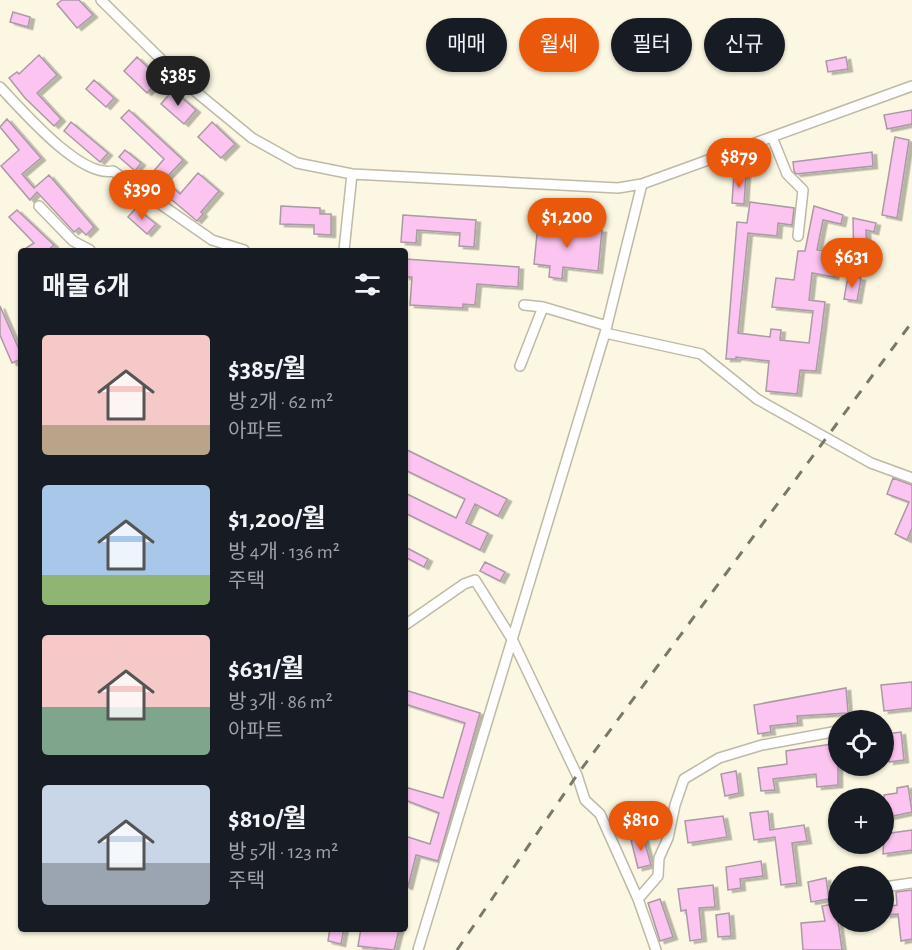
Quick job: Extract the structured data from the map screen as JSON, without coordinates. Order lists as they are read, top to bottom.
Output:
{
  "page": {
    "chip": [
      "매매",
      "월세",
      "필터",
      "신규"
    ],
    "price": [
      "$385",
      "$879",
      "$390",
      "$1,200",
      "$631",
      "$810"
    ],
    "heading": "매물 6개",
    "list": [
      {
        "name": "$385/월",
        "note": "방 2개 · 62 m² · 아파트"
      },
      {
        "name": "$1,200/월",
        "note": "방 4개 · 136 m² · 주택"
      },
      {
        "name": "$631/월",
        "note": "방 3개 · 86 m² · 아파트"
      },
      {
        "name": "$810/월",
        "note": "방 5개 · 123 m² · 주택"
      }
    ],
    "map_buttons": ["+", "−"]
  }
}
